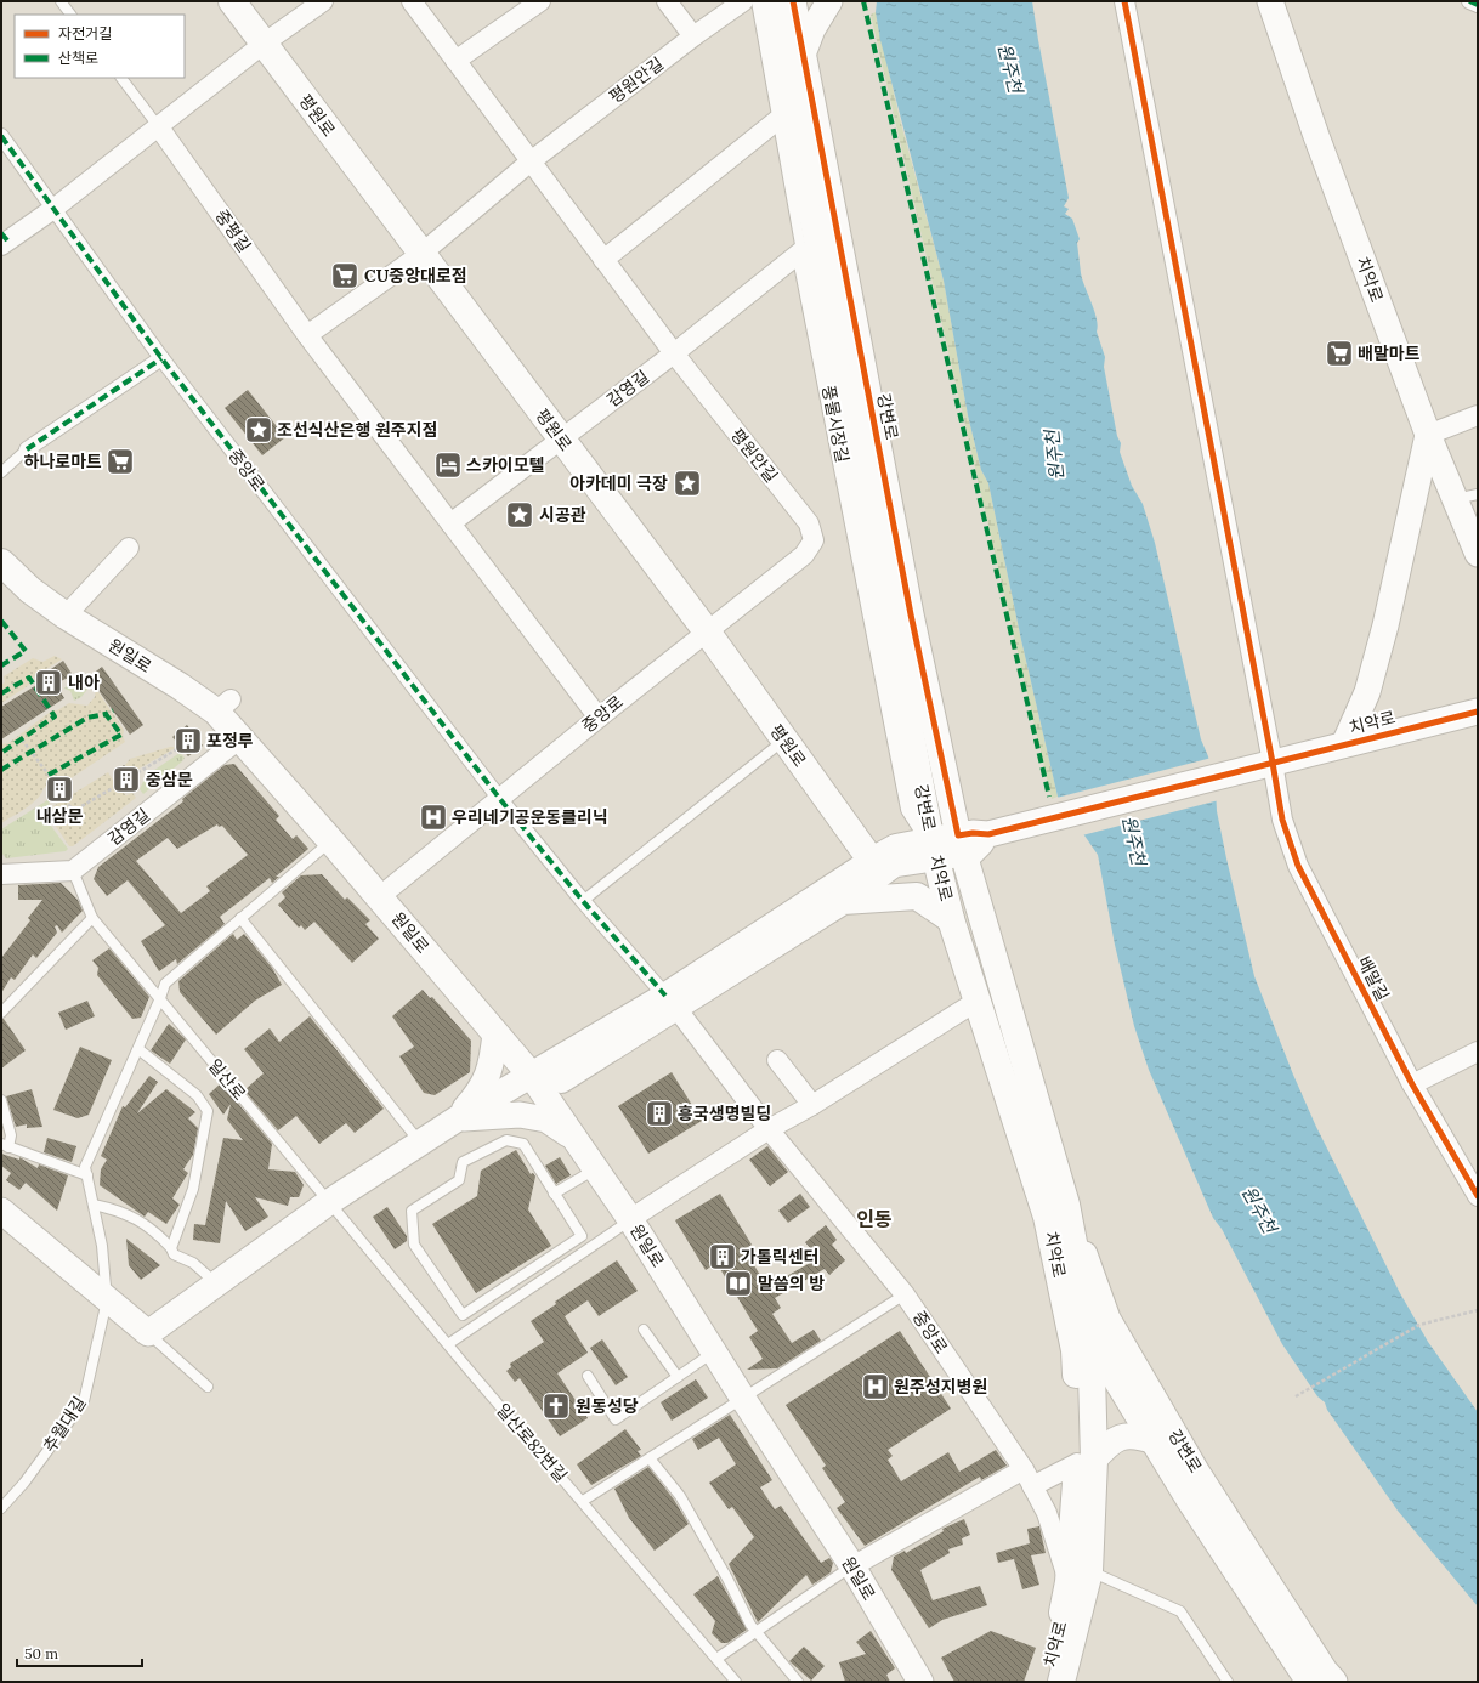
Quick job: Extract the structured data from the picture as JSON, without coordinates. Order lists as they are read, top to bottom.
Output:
{
  "streets": {
    "main road": [
      "평원로",
      "치악로",
      "강변로",
      "원일로"
    ],
    "street": [
      "평원안길",
      "중평길",
      "감영길",
      "풍물시장길",
      "중앙로",
      "배말길"
    ],
    "lane": ["일산로", "추월대길", "일산로82번길"]
  },
  "crossings": [
    ["평원안길", "평원로"],
    ["평원안길", "중평길"],
    ["평원안길", "감영길"],
    ["평원안길", "중앙로"],
    ["평원로", "감영길"],
    ["평원로", "중앙로"],
    ["치악로", "강변로"],
    ["치악로", "풍물시장길"],
    ["치악로", "중앙로"],
    ["치악로", "배말길"],
    ["감영길", "풍물시장길"],
    ["감영길", "원일로"],
    ["감영길", "일산로"],
    ["강변로", "풍물시장길"],
    ["중앙로", "원일로"],
    ["일산로", "일산로82번길"]
  ],
  "districts": ["인동"],
  "water": ["원주천"],
  "places": {
    "supermarket": ["CU중앙대로점", "배말마트", "하나로마트"],
    "place": ["조선식산은행 원주지점", "아카데미 극장", "시공관"],
    "hotel": ["스카이모텔"],
    "building": [
      "내아",
      "포정루",
      "중삼문",
      "내삼문",
      "흥국생명빌딩",
      "가톨릭센터"
    ],
    "hospital": ["우리네기공운동클리닉", "원주성지병원"],
    "library": ["말씀의 방"],
    "church": ["원동성당"]
  },
  "legend": ["자전거길", "산책로"],
  "scale_bar": "50 m"
}
